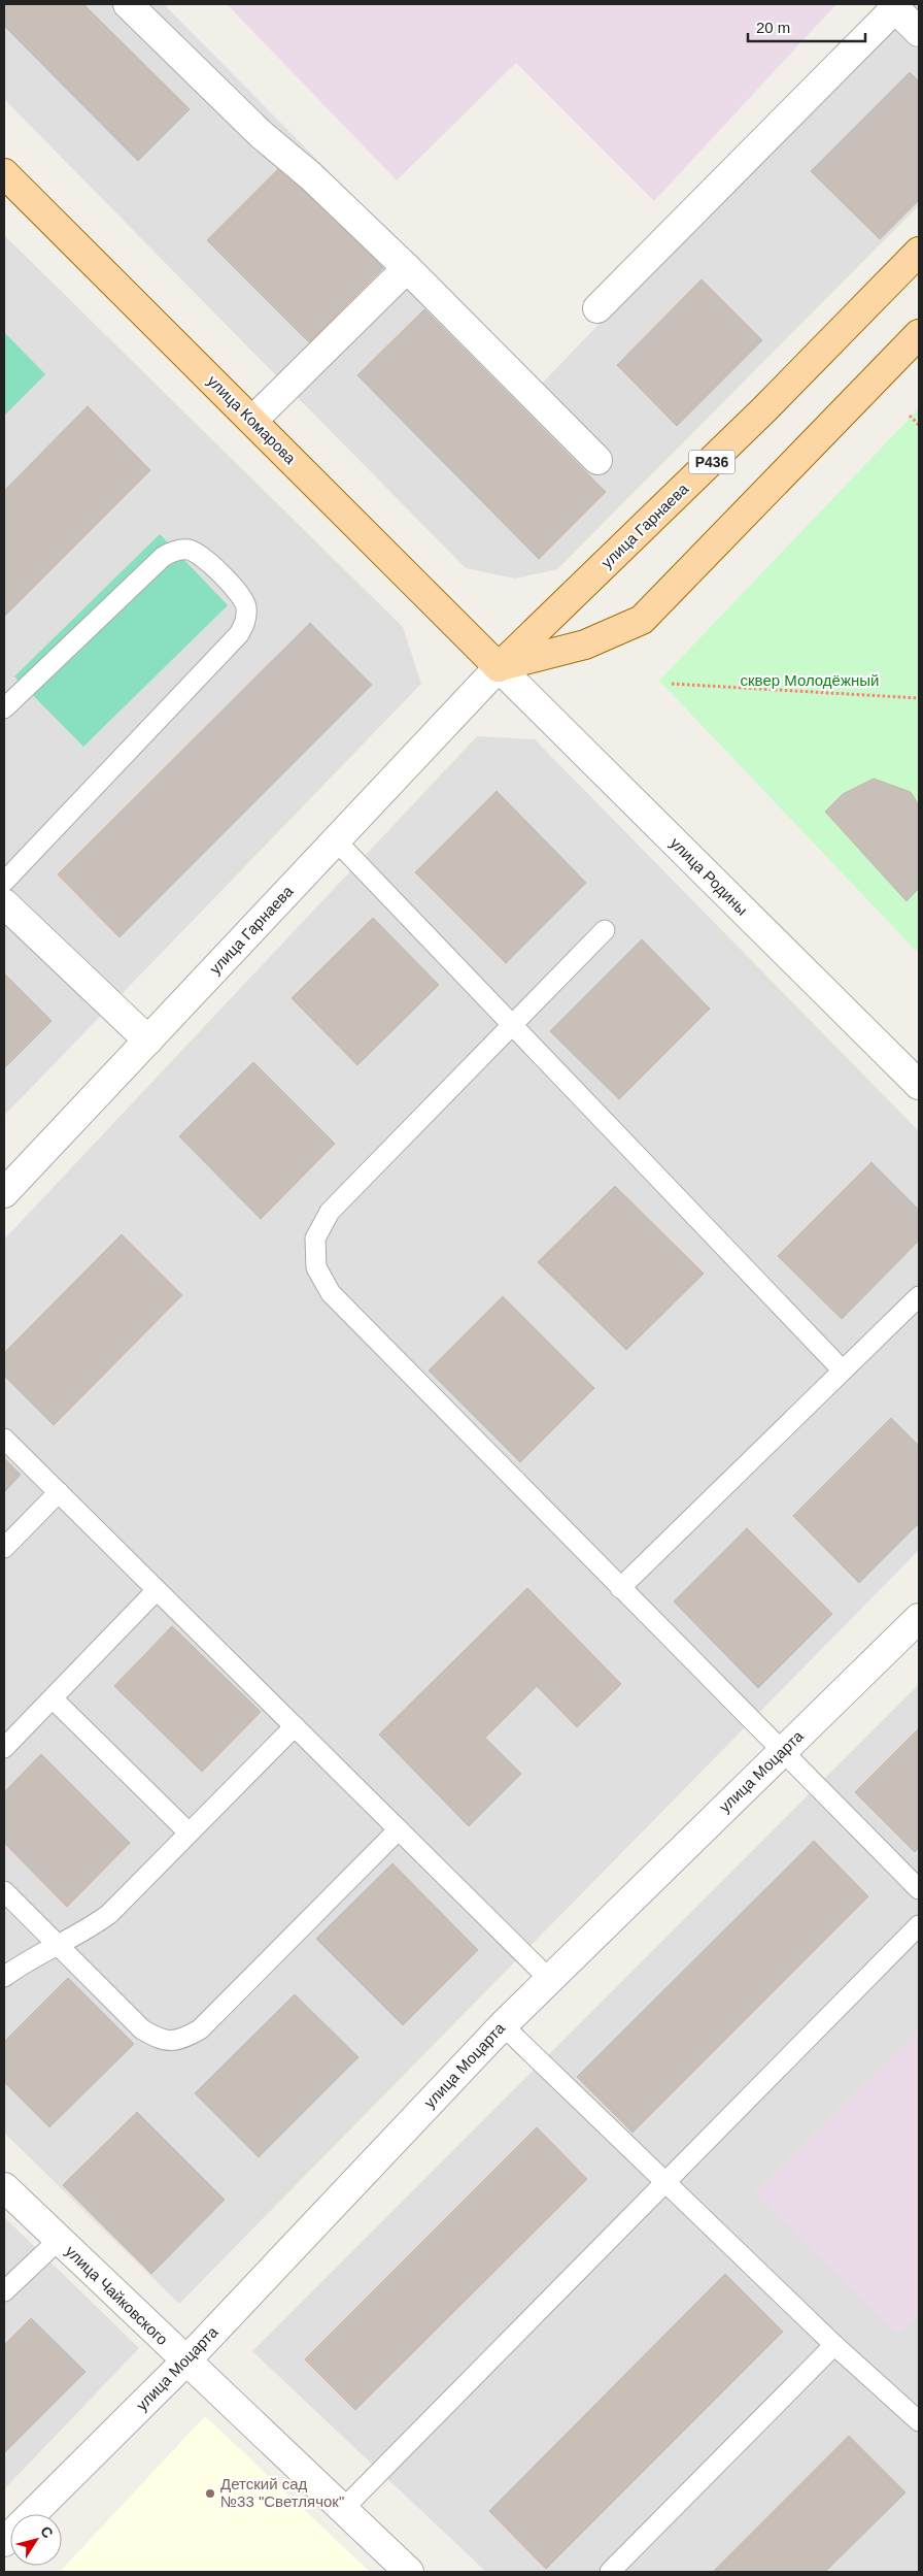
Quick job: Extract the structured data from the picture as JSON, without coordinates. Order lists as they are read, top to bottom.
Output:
{
  "streets": {
    "main road": ["улица Комарова", "P436", "улица Гарнаева"],
    "street": ["улица Родины", "улица Моцарта", "улица Чайковского"]
  },
  "crossings": [
    ["улица Комарова", "улица Гарнаева"],
    ["улица Комарова", "улица Родины"],
    ["улица Гарнаева", "улица Родины"],
    ["улица Моцарта", "улица Чайковского"]
  ],
  "parks": ["сквер Молодёжный"],
  "places": ["Детский сад №33 \"Светлячок\""],
  "scale_bar": "20 m",
  "north": "top right"
}
